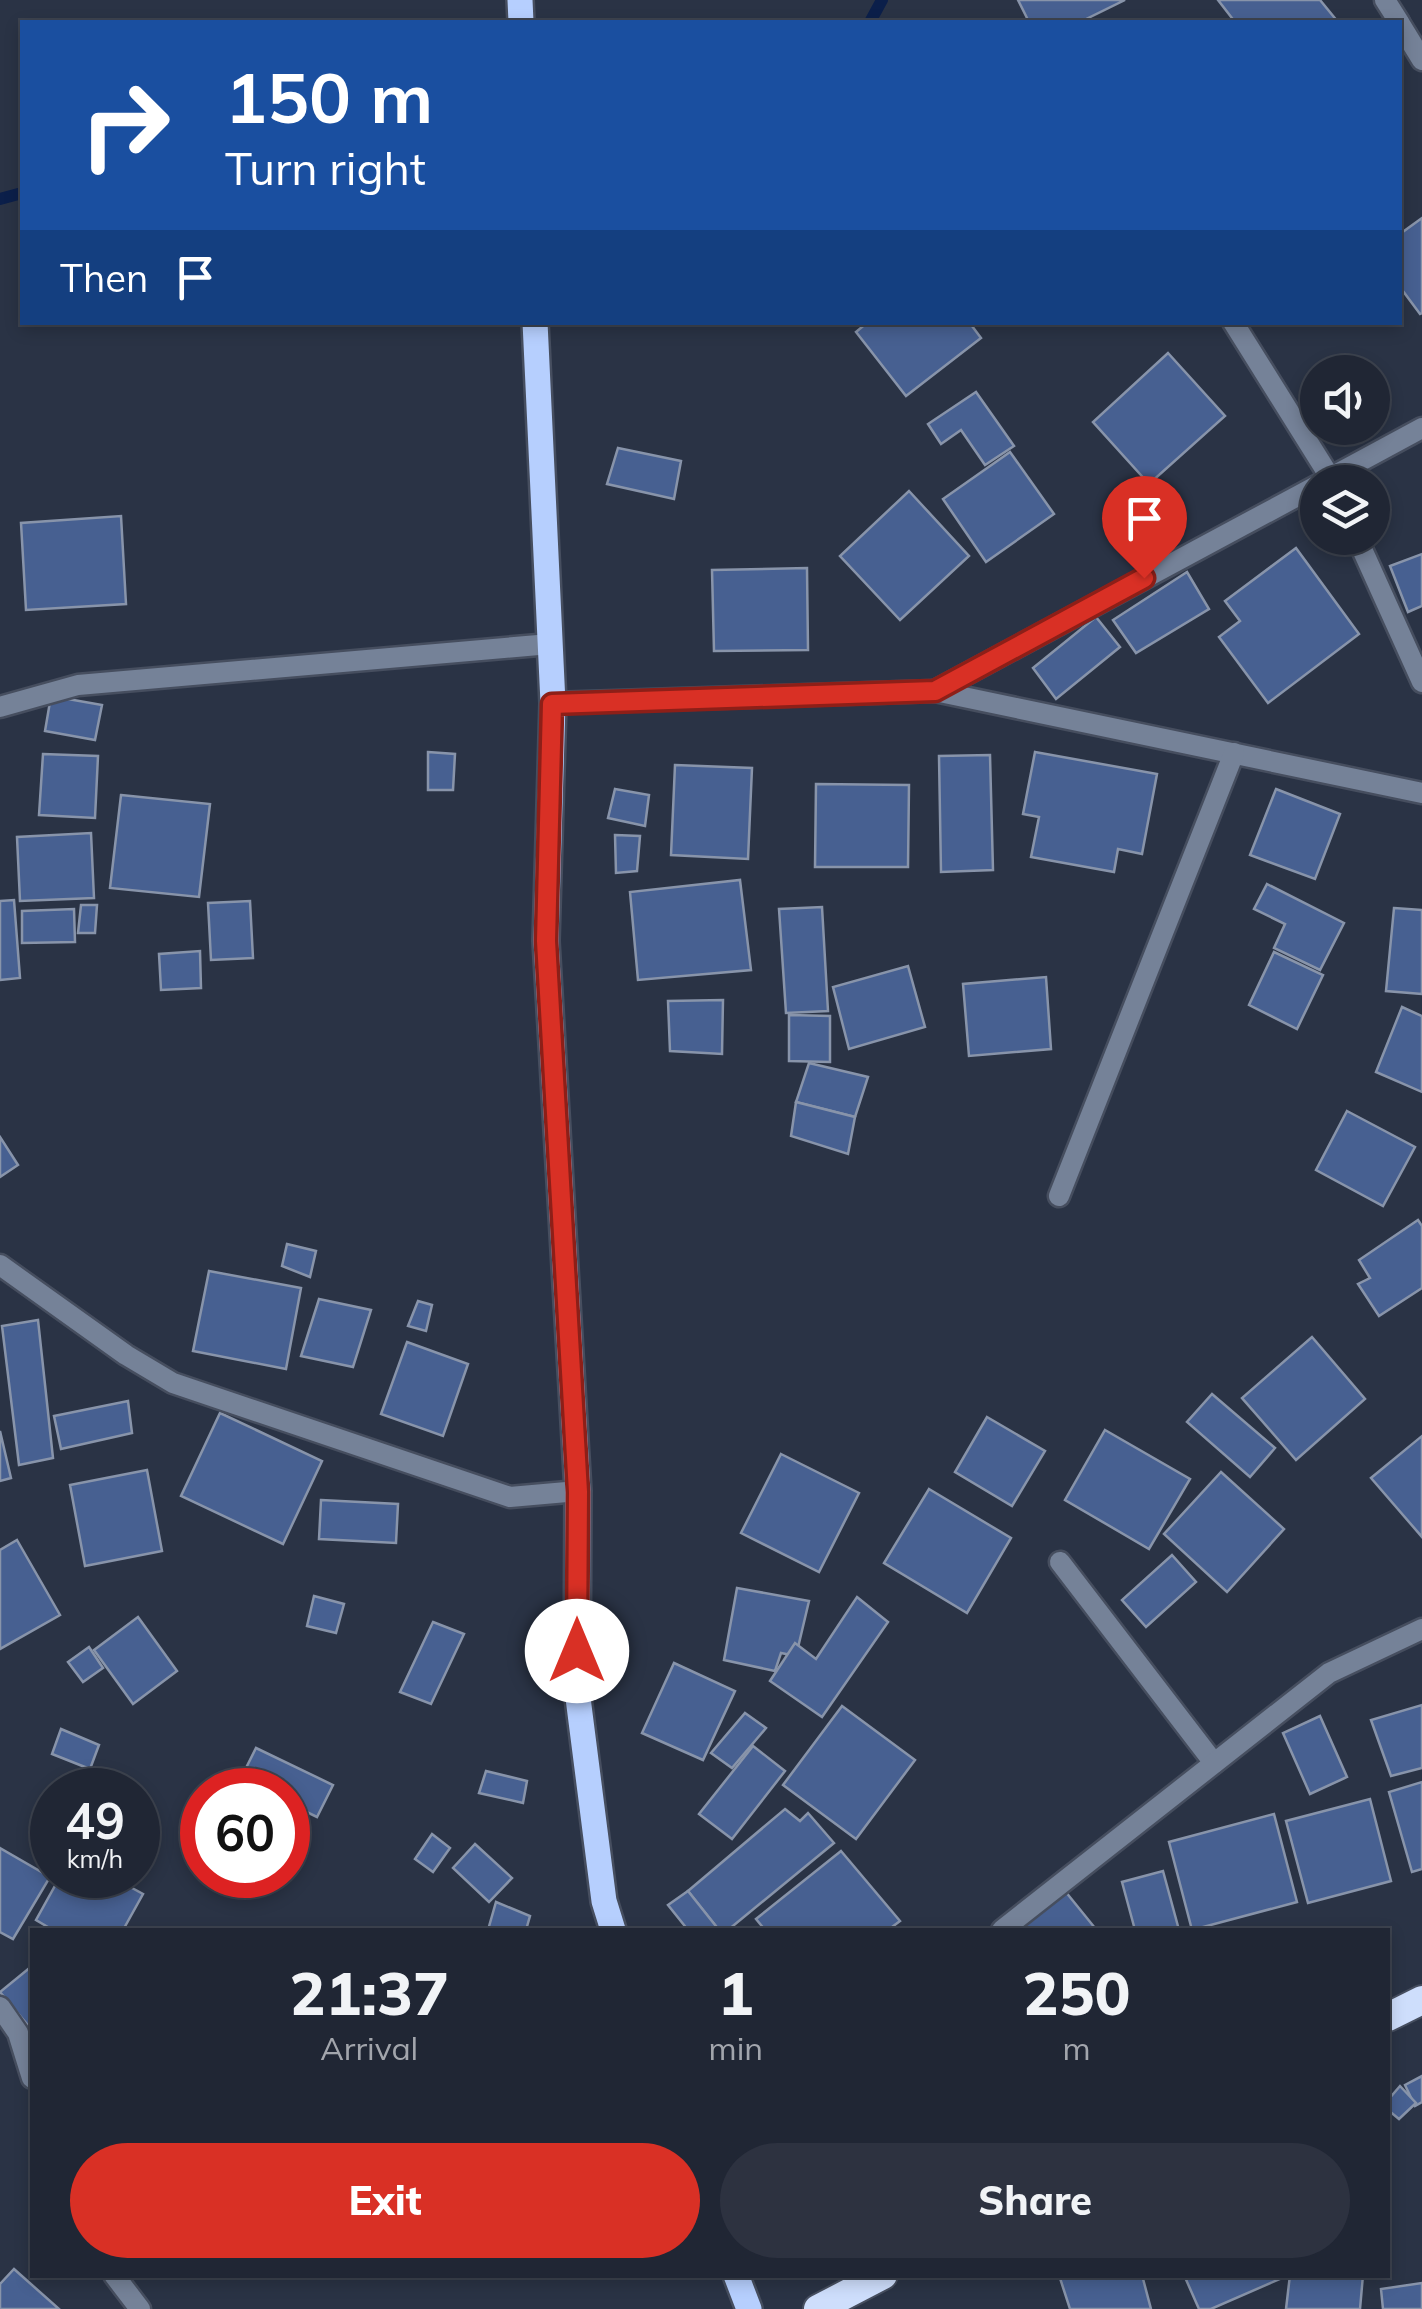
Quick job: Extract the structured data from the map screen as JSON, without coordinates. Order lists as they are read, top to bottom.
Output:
{
  "page": {
    "turn": ["150 m", "Turn right"],
    "then": "Then",
    "speed": "49 km/h",
    "limit": "60",
    "eta": [
      "21:37",
      "Arrival",
      "1",
      "min",
      "250",
      "m"
    ],
    "buttons": ["Exit", "Share"]
  }
}
